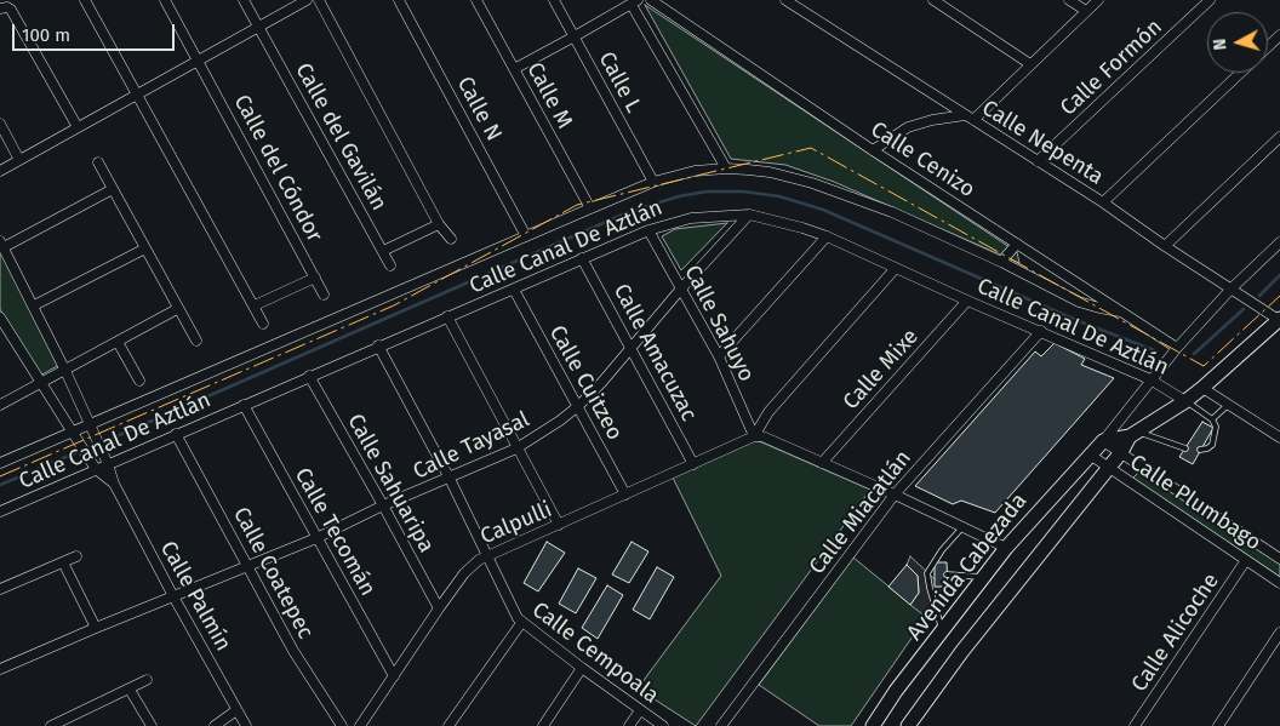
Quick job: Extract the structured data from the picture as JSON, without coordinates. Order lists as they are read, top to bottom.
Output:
{
  "streets": {
    "main road": ["Avenida Cabezada"],
    "street": [
      "Calle Formón",
      "Calle L",
      "Calle M",
      "Calle N",
      "Calle del Gavilán",
      "Calle Nepenta",
      "Calle Cenizo",
      "Calle del Cóndor",
      "Calle Canal De Aztlán",
      "Calle Sahuyo",
      "Calle Amacuzac",
      "Calle Mixe",
      "Calle Cuitzeo",
      "Calle Tayasal",
      "Calle Sahuaripa",
      "Calle Plumbago",
      "Calle Miacatlán",
      "Calpulli",
      "Calle Tecomán",
      "Calle Coatepec",
      "Calle Palmín",
      "Calle Alicoche",
      "Calle Cempoala"
    ]
  },
  "crossings": [
    ["Calle Formón", "Calle Nepenta"],
    ["Calle L", "Calle Canal De Aztlán"],
    ["Calle M", "Calle Canal De Aztlán"],
    ["Calle N", "Calle Canal De Aztlán"],
    ["Calle Nepenta", "Avenida Cabezada"],
    ["Calle Cenizo", "Calle Canal De Aztlán"],
    ["Calle Cenizo", "Avenida Cabezada"],
    ["Calle Canal De Aztlán", "Calle Sahuyo"],
    ["Calle Canal De Aztlán", "Calle Amacuzac"],
    ["Calle Canal De Aztlán", "Calle Mixe"],
    ["Calle Canal De Aztlán", "Calle Cuitzeo"],
    ["Calle Canal De Aztlán", "Calle Tayasal"],
    ["Calle Canal De Aztlán", "Calle Sahuaripa"],
    ["Calle Canal De Aztlán", "Calle Miacatlán"],
    ["Calle Canal De Aztlán", "Calle Tecomán"],
    ["Calle Canal De Aztlán", "Avenida Cabezada"],
    ["Calle Canal De Aztlán", "Calle Coatepec"],
    ["Calle Canal De Aztlán", "Calle Palmín"],
    ["Calle Canal De Aztlán", "Calle Cempoala"],
    ["Calle Sahuyo", "Calle Tayasal"],
    ["Calle Sahuyo", "Calpulli"],
    ["Calle Amacuzac", "Calle Tayasal"],
    ["Calle Amacuzac", "Calpulli"],
    ["Calle Cuitzeo", "Calle Tayasal"],
    ["Calle Cuitzeo", "Calpulli"],
    ["Calle Tayasal", "Calle Sahuaripa"],
    ["Calle Tayasal", "Calle Tecomán"],
    ["Calle Tayasal", "Calle Coatepec"],
    ["Calle Tayasal", "Calle Palmín"],
    ["Calle Tayasal", "Calle Cempoala"],
    ["Calle Sahuaripa", "Calpulli"],
    ["Calle Plumbago", "Avenida Cabezada"],
    ["Calle Plumbago", "Calle Alicoche"],
    ["Calpulli", "Calle Tecomán"],
    ["Calpulli", "Calle Cempoala"]
  ],
  "scale_bar": "100 m",
  "north": "left"
}
